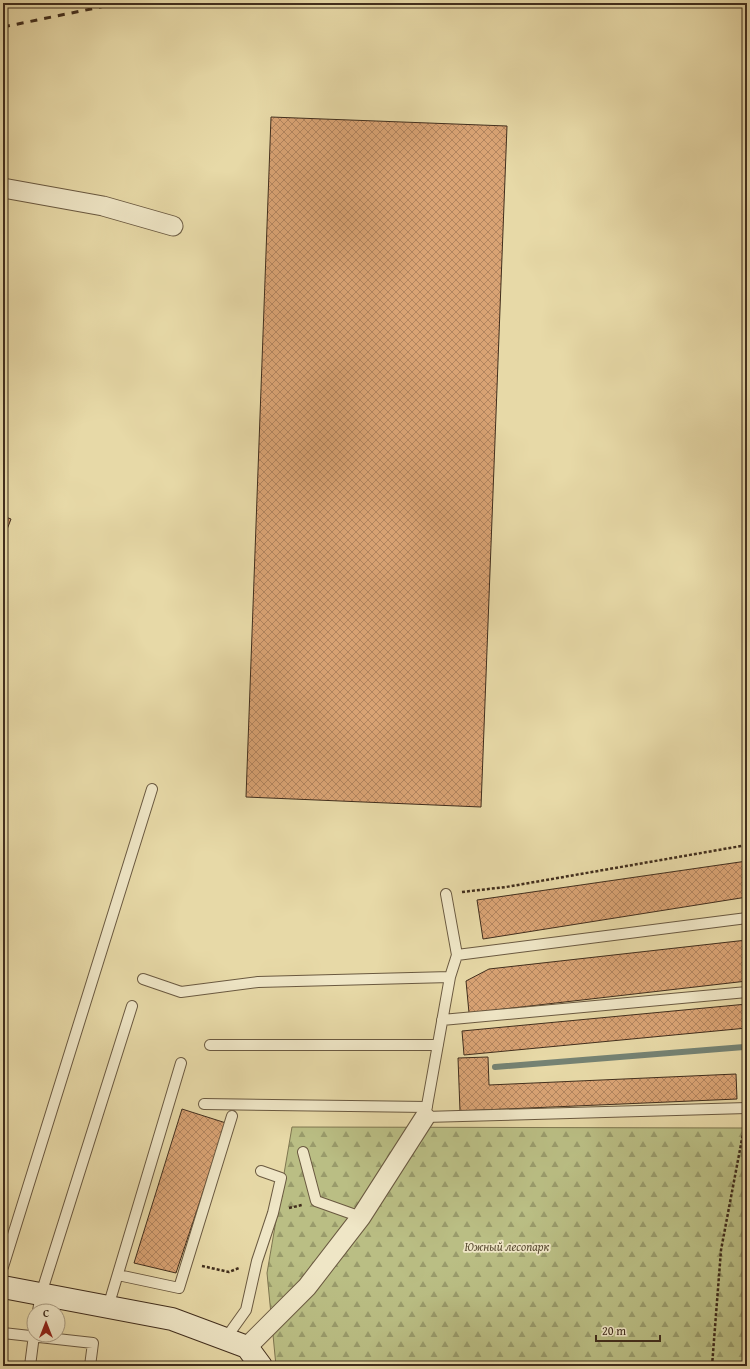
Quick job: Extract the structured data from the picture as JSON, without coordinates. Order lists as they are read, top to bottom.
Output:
{
  "parks": ["Южный лесопарк"],
  "scale_bar": "20 m",
  "north": "top"
}
